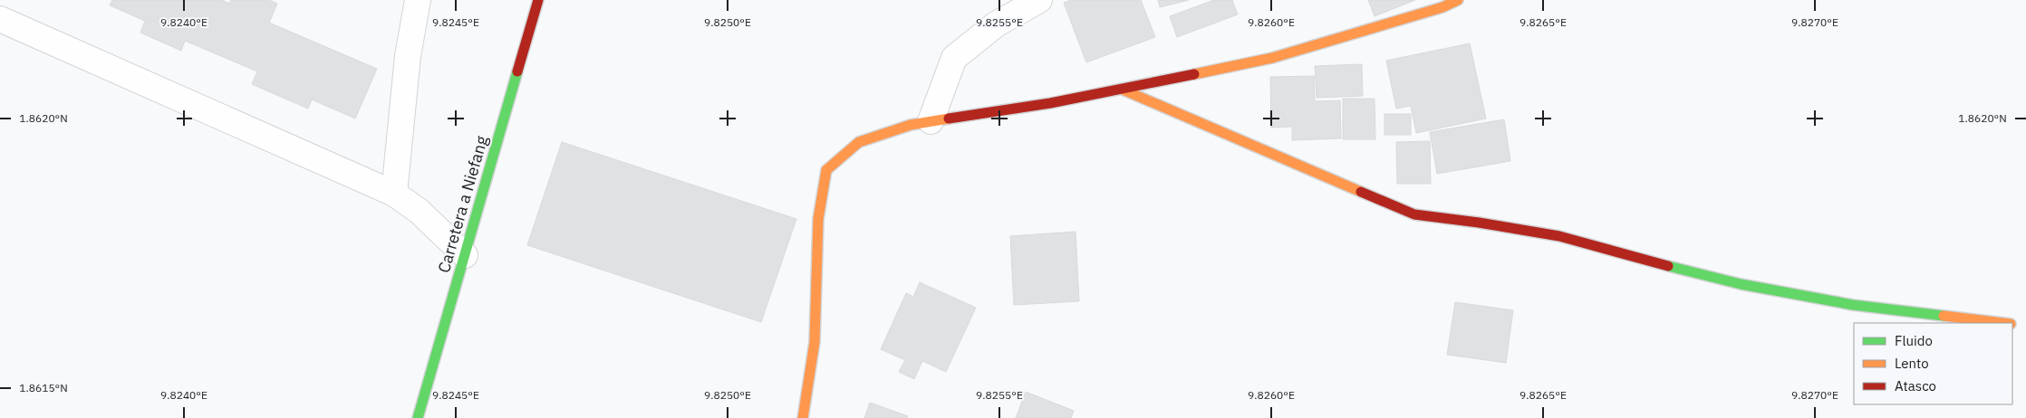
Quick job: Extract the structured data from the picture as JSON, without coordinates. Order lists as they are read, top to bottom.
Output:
{
  "streets": {
    "street": ["Carretera a Niefang"]
  },
  "legend": ["Fluido", "Lento", "Atasco"],
  "coordinates": [
    "9.8240°E",
    "9.8245°E",
    "9.8250°E",
    "9.8255°E",
    "9.8260°E",
    "9.8265°E",
    "9.8270°E",
    "1.8620°N",
    "1.8615°N"
  ]
}
